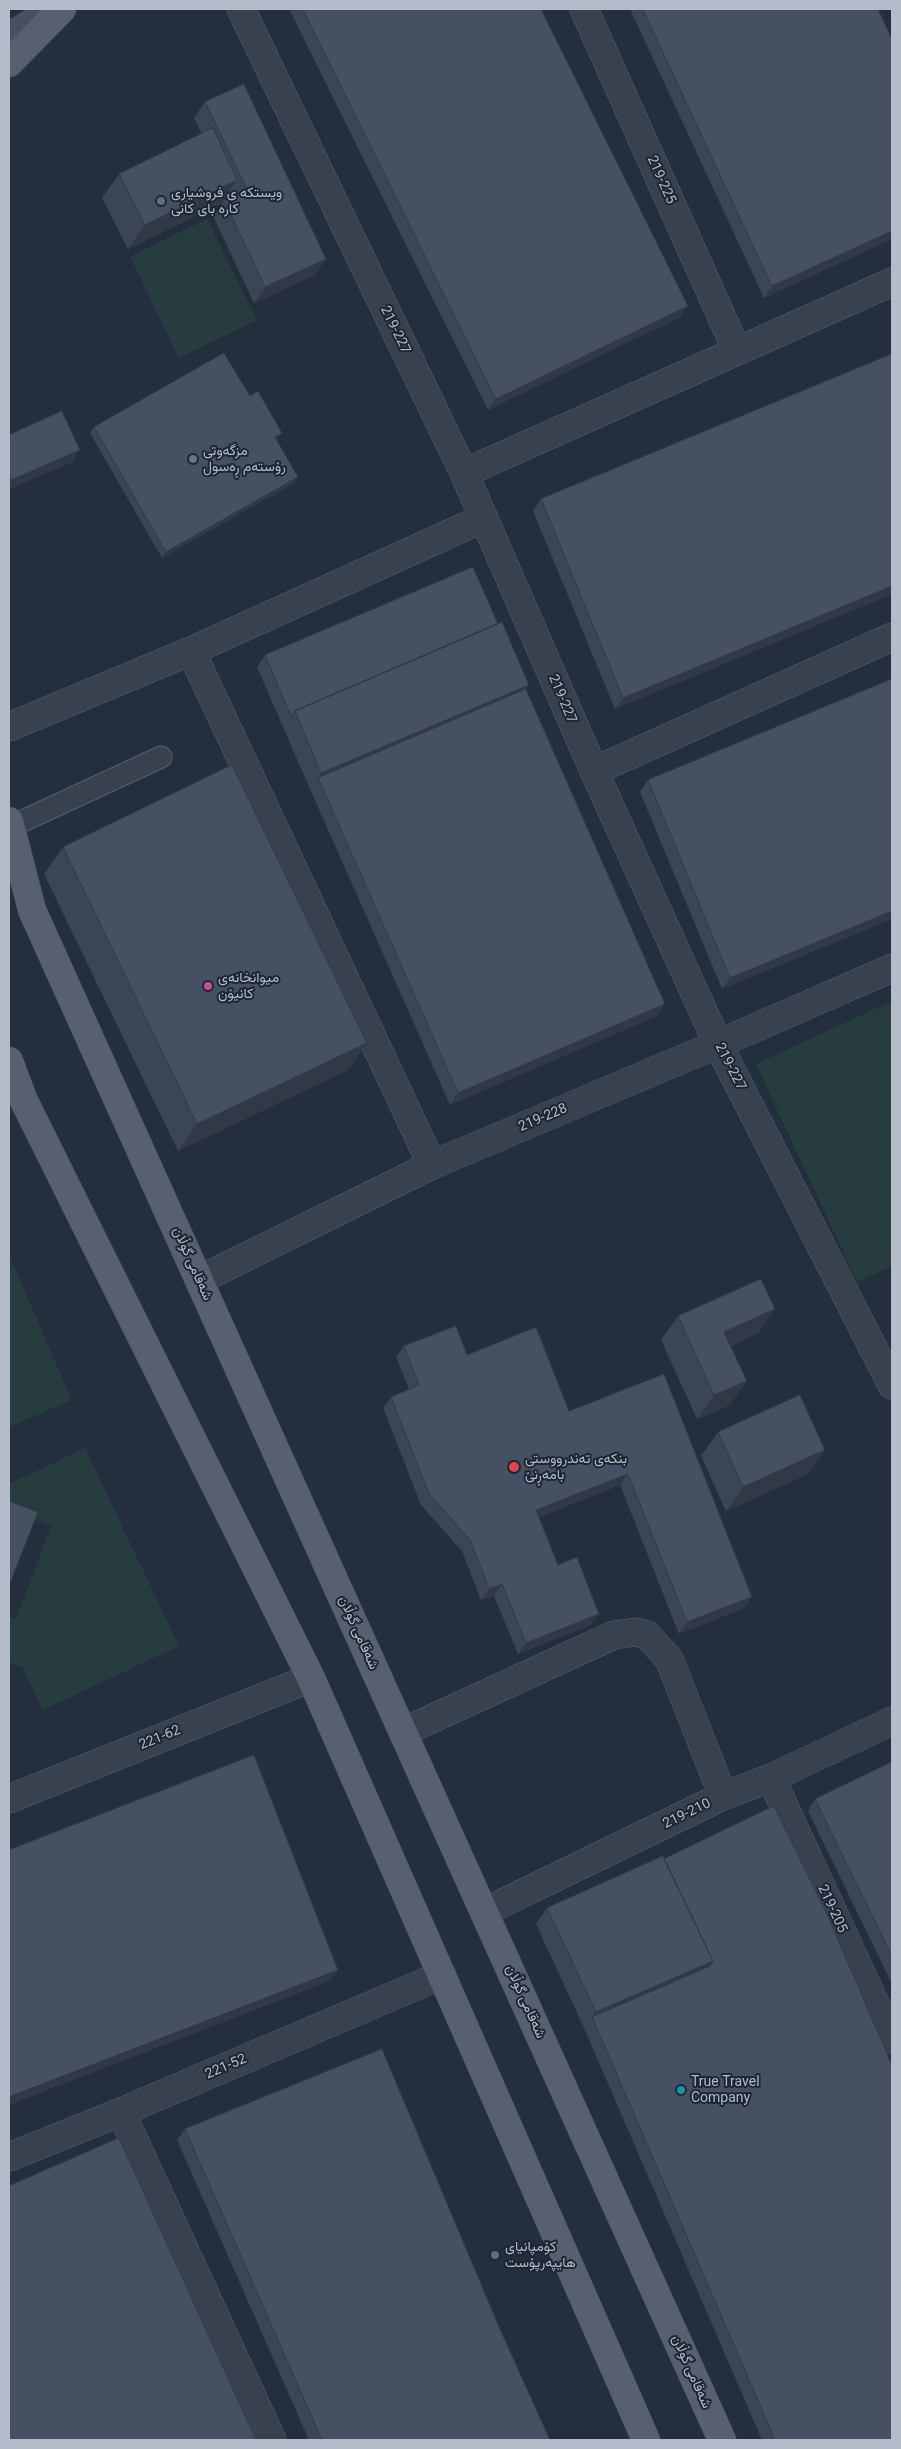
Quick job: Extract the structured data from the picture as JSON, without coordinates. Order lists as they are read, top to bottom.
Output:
{
  "streets": {
    "main road": ["شەقامی گوڵان"],
    "street": [
      "219-225",
      "219-227",
      "219-228",
      "221-62",
      "219-210",
      "219-205",
      "221-52"
    ]
  },
  "crossings": [
    ["219-227", "219-228"],
    ["219-228", "شەقامی گوڵان"],
    ["شەقامی گوڵان", "219-210"],
    ["219-210", "219-205"]
  ],
  "places": [
    "ويستكه ى فروشيارى كاره باى كانى",
    "مزگەوتی رۆستەم ڕەسول",
    "میوانخانەی کانیۆن",
    "بنکەی تەندرووستی بامەڕنێ",
    "True Travel Company",
    "کۆمپانیای هایپەرپۆست"
  ]
}
